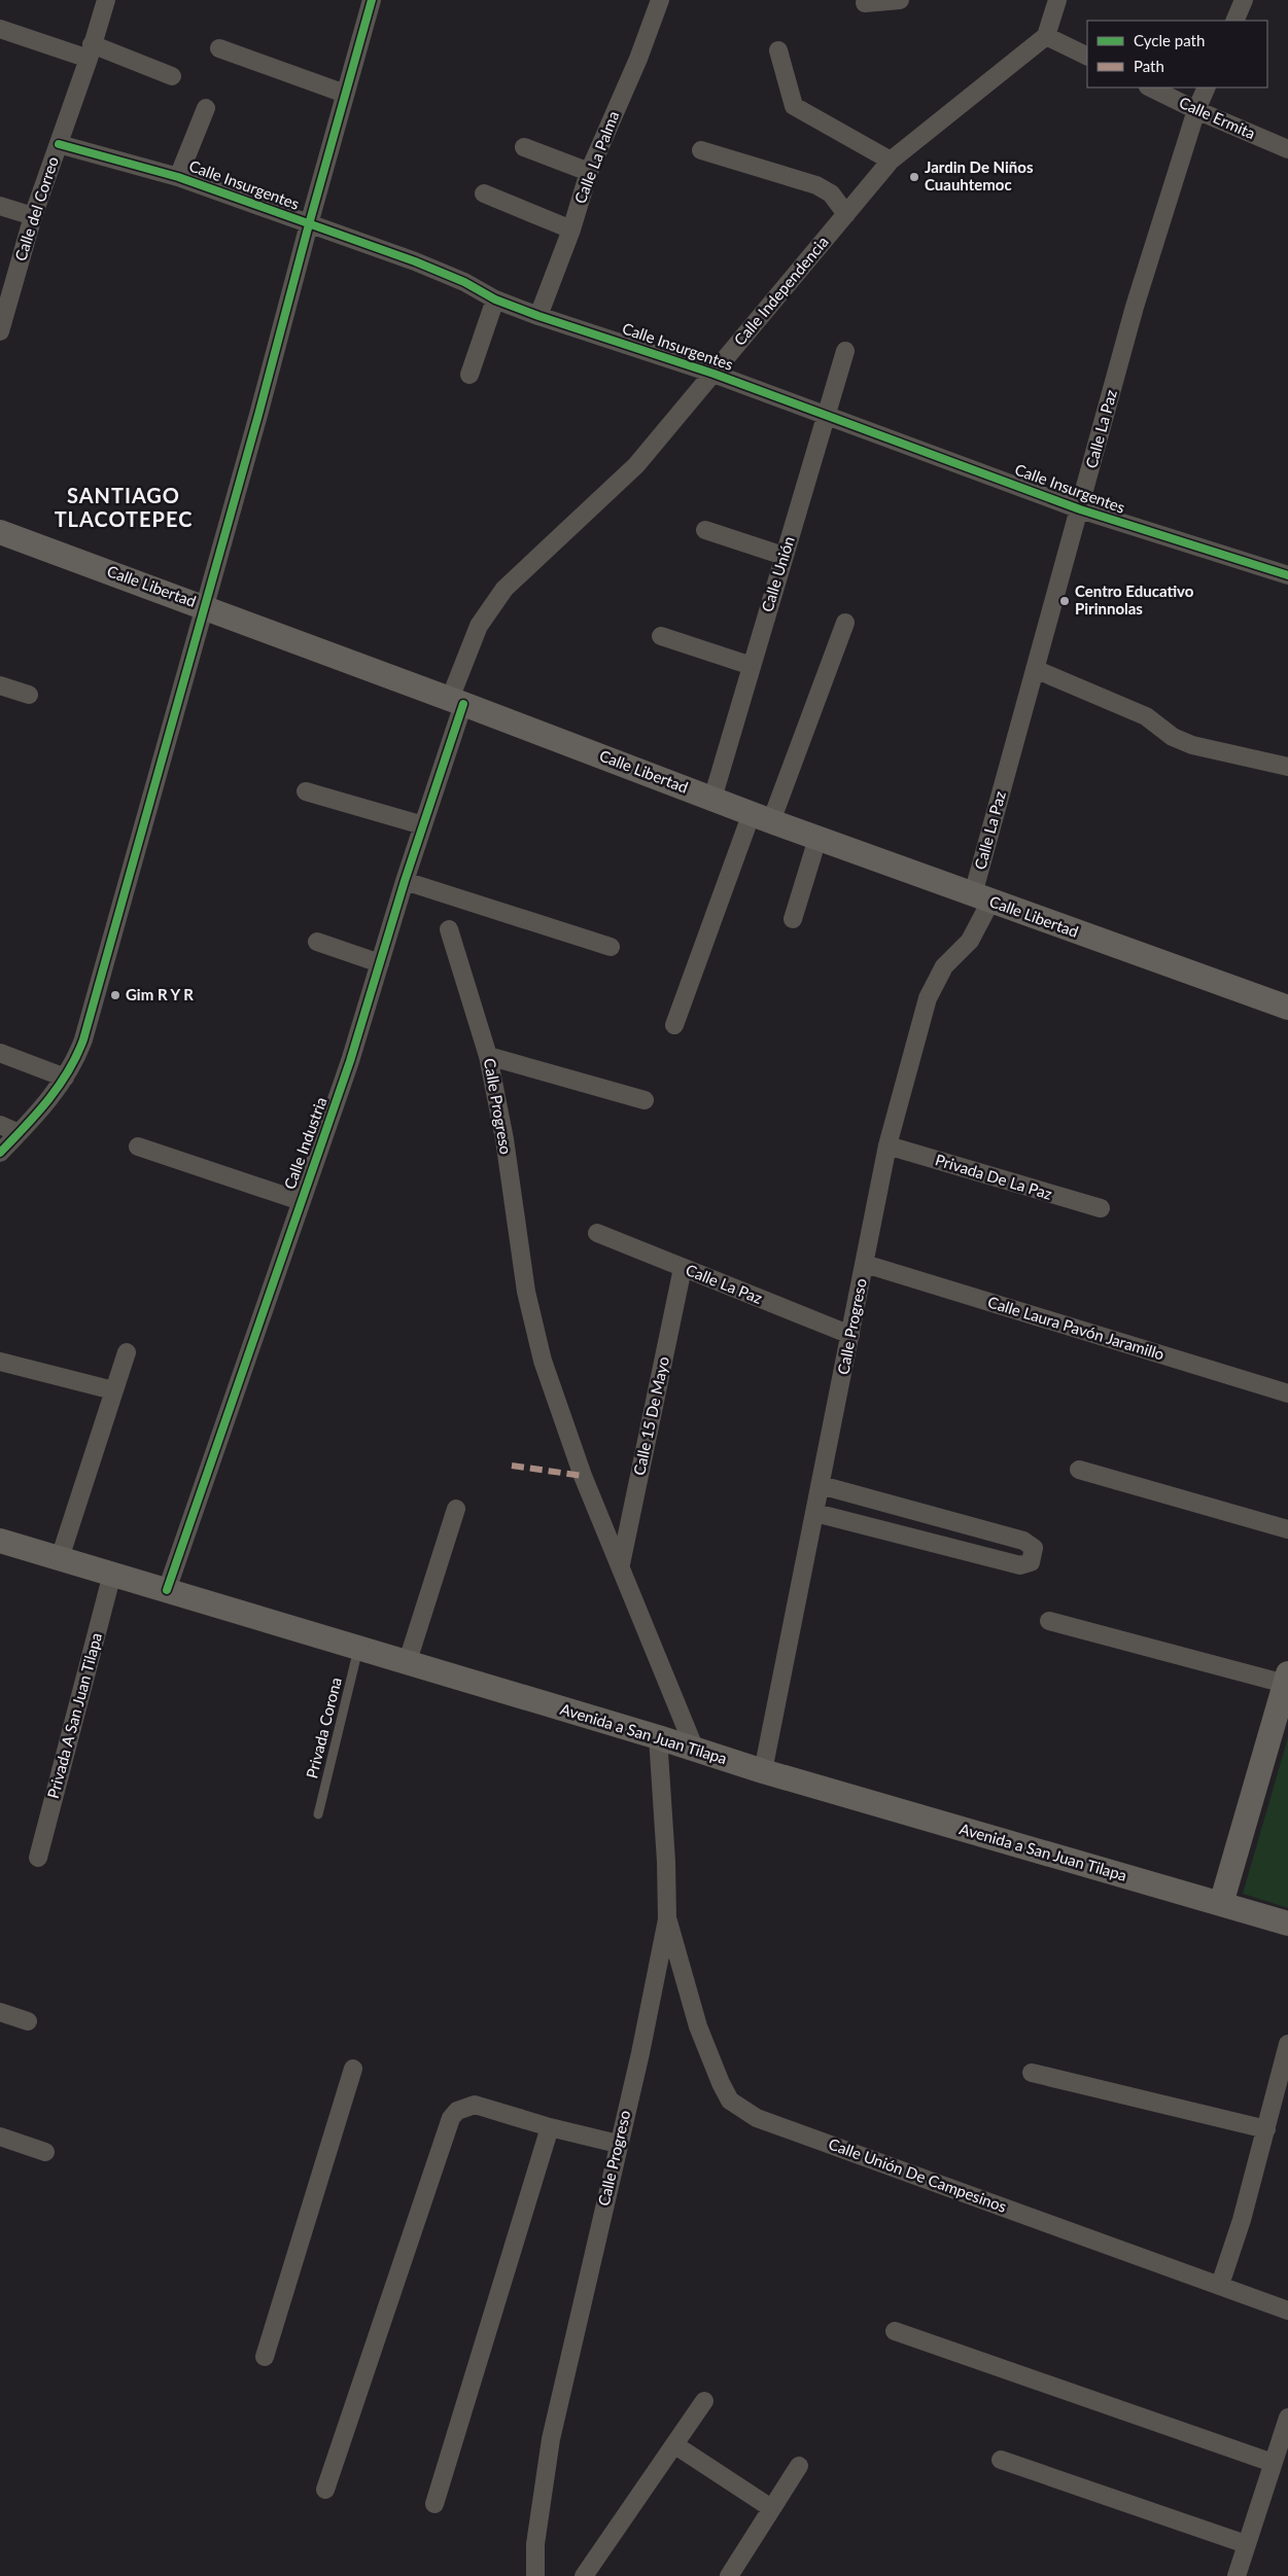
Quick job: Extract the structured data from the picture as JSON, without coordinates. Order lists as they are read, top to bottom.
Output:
{
  "streets": {
    "main road": ["Calle Libertad", "Avenida a San Juan Tilapa"],
    "street": [
      "Calle Ermita",
      "Calle La Palma",
      "Calle Insurgentes",
      "Calle del Correo",
      "Calle Independencia",
      "Calle La Paz",
      "Calle Unión",
      "Calle Progreso",
      "Calle Industria",
      "Privada De La Paz",
      "Calle Laura Pavón Jaramillo",
      "Calle 15 De Mayo",
      "Privada A San Juan Tilapa",
      "Calle Unión De Campesinos"
    ],
    "lane": ["Privada Corona"]
  },
  "crossings": [
    ["Calle Ermita", "Calle La Paz"],
    ["Calle La Palma", "Calle Insurgentes"],
    ["Calle Insurgentes", "Calle del Correo"],
    ["Calle Insurgentes", "Calle Independencia"],
    ["Calle Insurgentes", "Calle La Paz"],
    ["Calle Insurgentes", "Calle Unión"],
    ["Calle Independencia", "Calle Libertad"],
    ["Calle Independencia", "Calle Industria"],
    ["Calle La Paz", "Calle Libertad"],
    ["Calle La Paz", "Calle Progreso"],
    ["Calle La Paz", "Calle 15 De Mayo"],
    ["Calle Unión", "Calle Libertad"],
    ["Calle Libertad", "Calle Progreso"],
    ["Calle Libertad", "Calle Industria"],
    ["Calle Progreso", "Privada De La Paz"],
    ["Calle Progreso", "Calle Laura Pavón Jaramillo"],
    ["Calle Progreso", "Calle 15 De Mayo"],
    ["Calle Progreso", "Avenida a San Juan Tilapa"],
    ["Calle Progreso", "Calle Unión De Campesinos"],
    ["Calle Industria", "Avenida a San Juan Tilapa"],
    ["Privada A San Juan Tilapa", "Avenida a San Juan Tilapa"],
    ["Privada Corona", "Avenida a San Juan Tilapa"]
  ],
  "districts": ["SANTIAGO TLACOTEPEC"],
  "places": ["Jardin De Niños Cuauhtemoc", "Centro Educativo Pirinnolas", "Gim R Y R"],
  "legend": ["Cycle path", "Path"]
}
